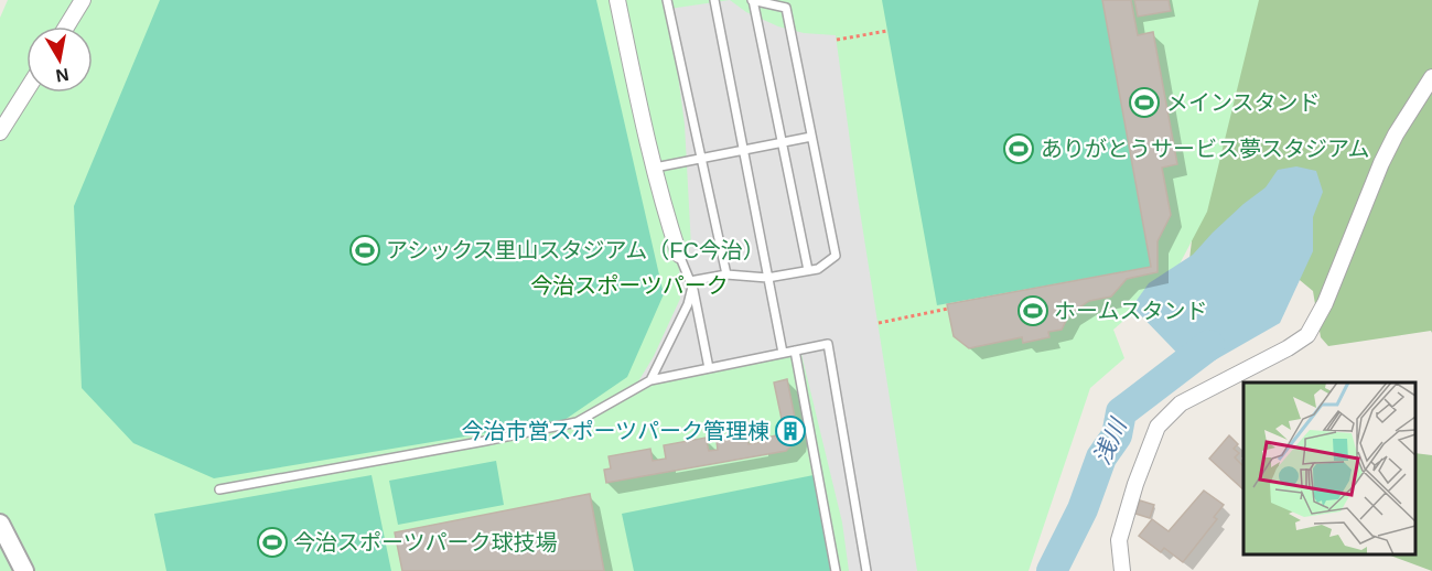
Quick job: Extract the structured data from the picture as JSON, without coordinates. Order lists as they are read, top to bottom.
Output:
{
  "water": ["浅川"],
  "parks": ["今治スポーツパーク"],
  "places": {
    "sports": [
      "メインスタンド",
      "ありがとうサービス夢スタジアム",
      "アシックス里山スタジアム（FC今治）",
      "ホームスタンド",
      "今治スポーツパーク球技場"
    ],
    "building": ["今治市営スポーツパーク管理棟"]
  },
  "north": "bottom"
}
